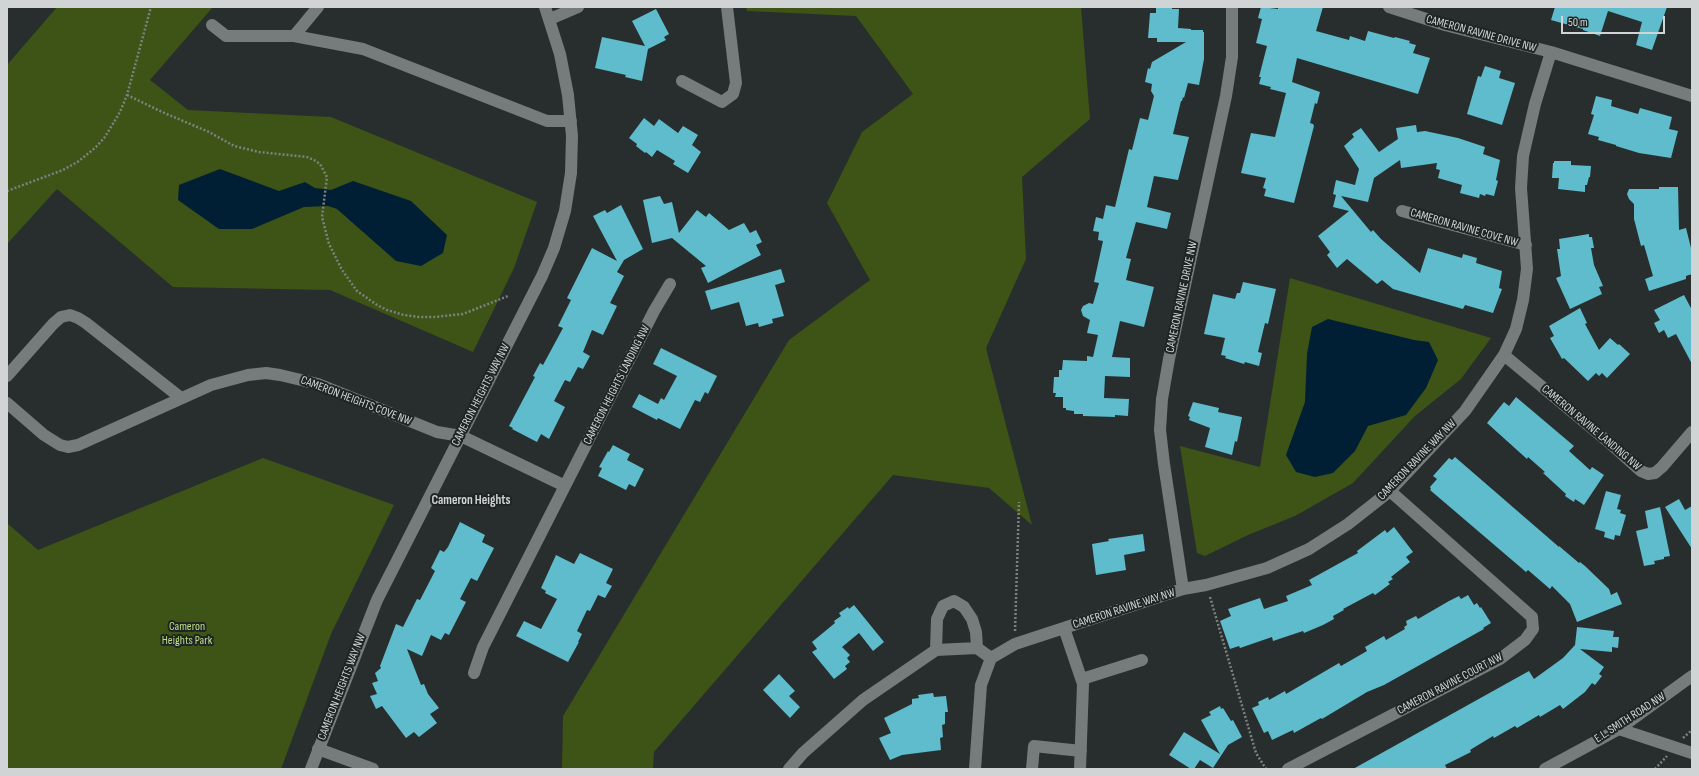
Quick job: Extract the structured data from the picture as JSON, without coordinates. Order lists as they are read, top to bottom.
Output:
{
  "streets": {
    "street": [
      "CAMERON RAVINE DRIVE NW",
      "CAMERON RAVINE COVE NW",
      "CAMERON HEIGHTS LANDING NW",
      "CAMERON HEIGHTS WAY NW",
      "CAMERON HEIGHTS COVE NW",
      "CAMERON RAVINE LANDING NW",
      "CAMERON RAVINE WAY NW",
      "CAMERON RAVINE COURT NW",
      "E.L. SMITH ROAD NW"
    ]
  },
  "crossings": [
    ["CAMERON RAVINE DRIVE NW", "CAMERON RAVINE WAY NW"],
    ["CAMERON RAVINE COVE NW", "CAMERON RAVINE WAY NW"],
    ["CAMERON HEIGHTS WAY NW", "CAMERON HEIGHTS COVE NW"],
    ["CAMERON RAVINE LANDING NW", "CAMERON RAVINE WAY NW"],
    ["CAMERON RAVINE WAY NW", "CAMERON RAVINE COURT NW"]
  ],
  "districts": ["Cameron Heights"],
  "parks": ["Cameron Heights Park"],
  "scale_bar": "50 m"
}
